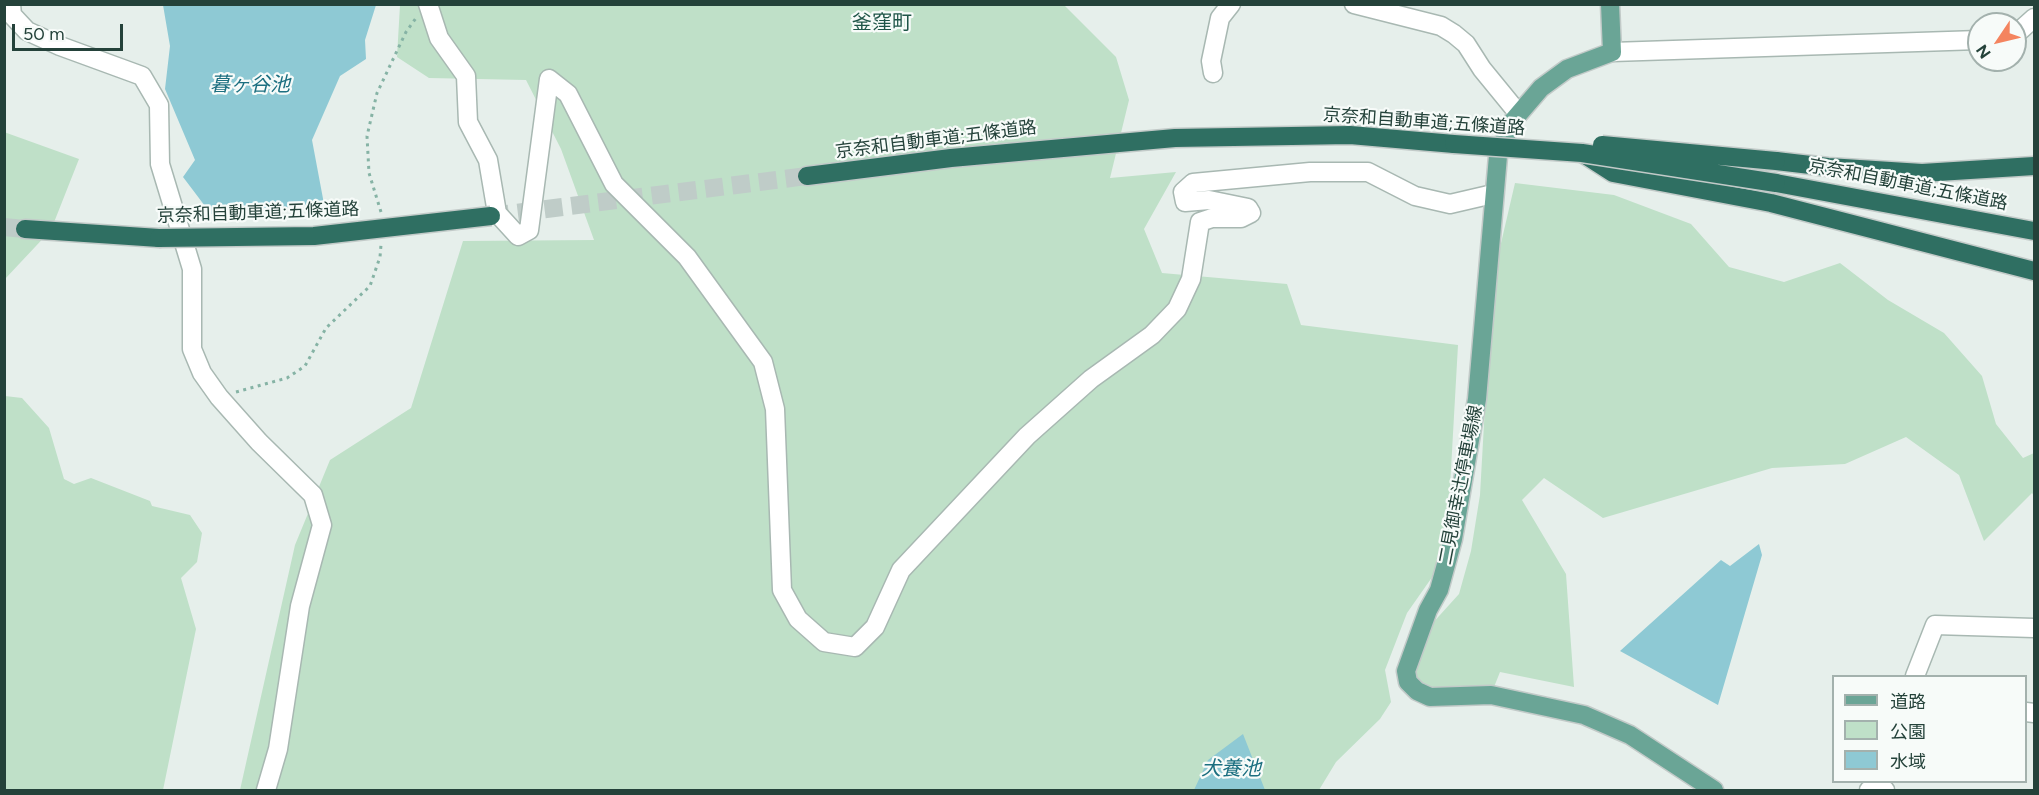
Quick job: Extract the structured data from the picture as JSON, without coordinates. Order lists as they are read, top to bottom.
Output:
{
  "streets": {
    "highway": ["京奈和自動車道;五條道路"],
    "main road": ["二見御幸辻停車場線"]
  },
  "districts": ["釜窪町"],
  "water": ["暮ヶ谷池", "犬養池"],
  "legend": ["道路", "公園", "水域"],
  "scale_bar": "50 m",
  "north": "bottom left"
}
